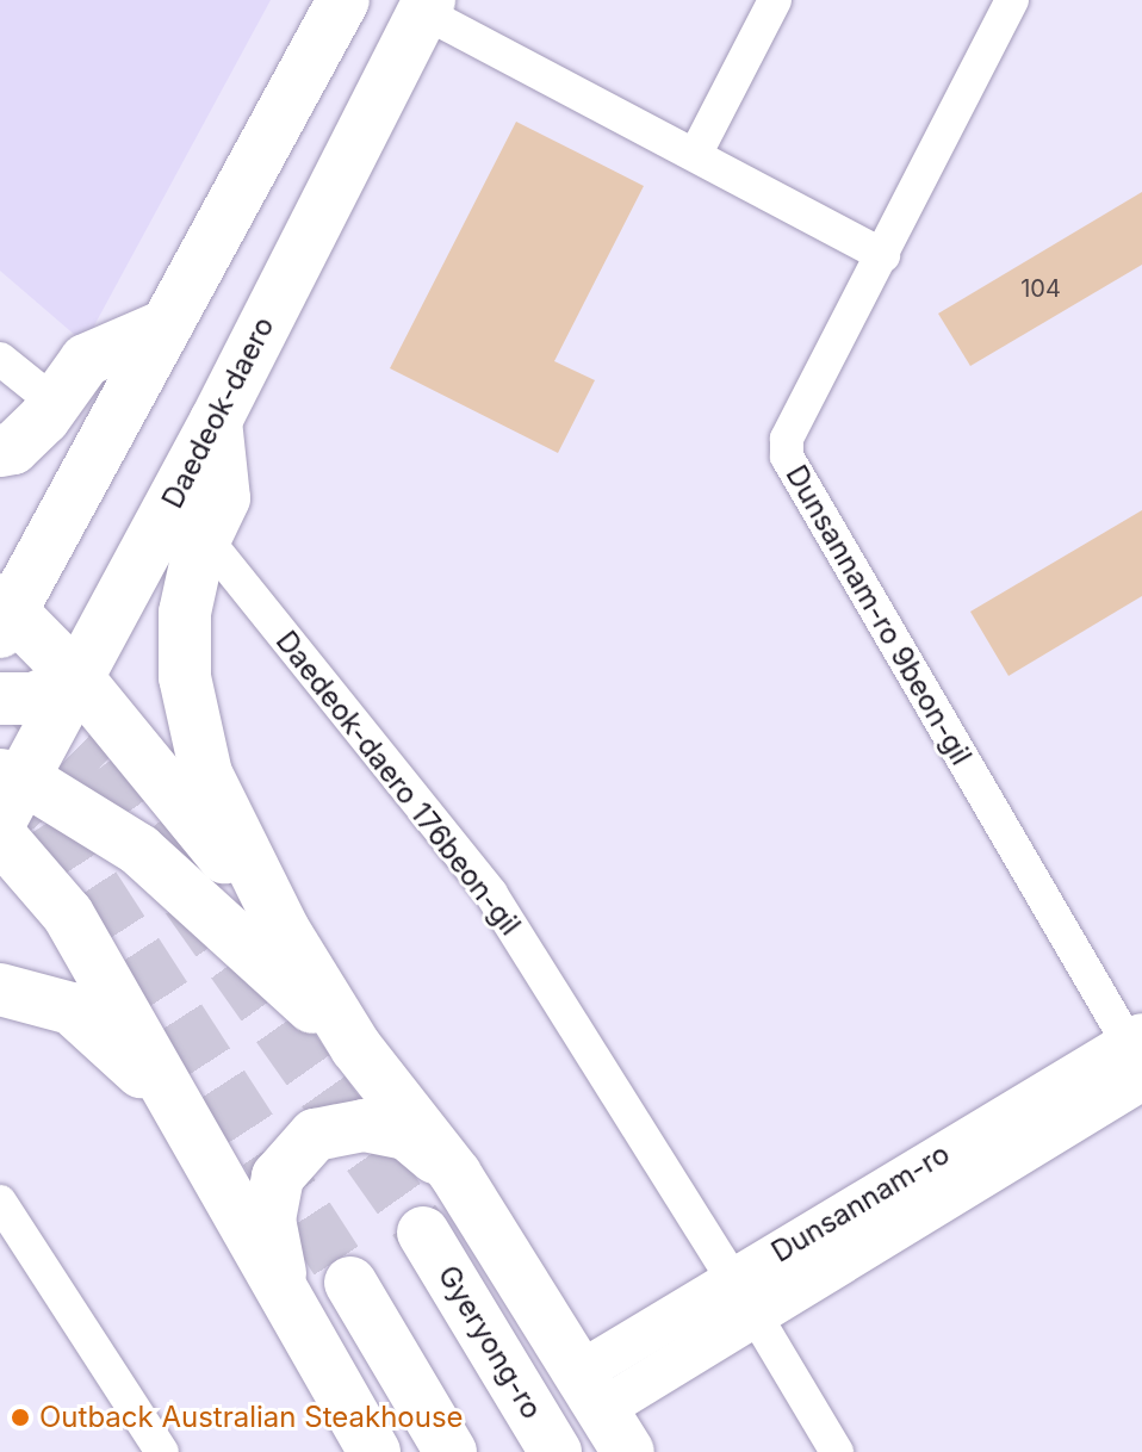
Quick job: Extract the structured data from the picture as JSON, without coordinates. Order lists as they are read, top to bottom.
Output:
{
  "streets": {
    "main road": ["Daedeok-daero", "Gyeryong-ro"],
    "street": ["Dunsannam-ro 9beon-gil", "Daedeok-daero 176beon-gil", "Dunsannam-ro"]
  },
  "crossings": [
    ["Dunsannam-ro 9beon-gil", "Dunsannam-ro"],
    ["Daedeok-daero 176beon-gil", "Dunsannam-ro"]
  ],
  "places": ["Outback Australian Steakhouse"],
  "house_numbers": ["104"]
}
